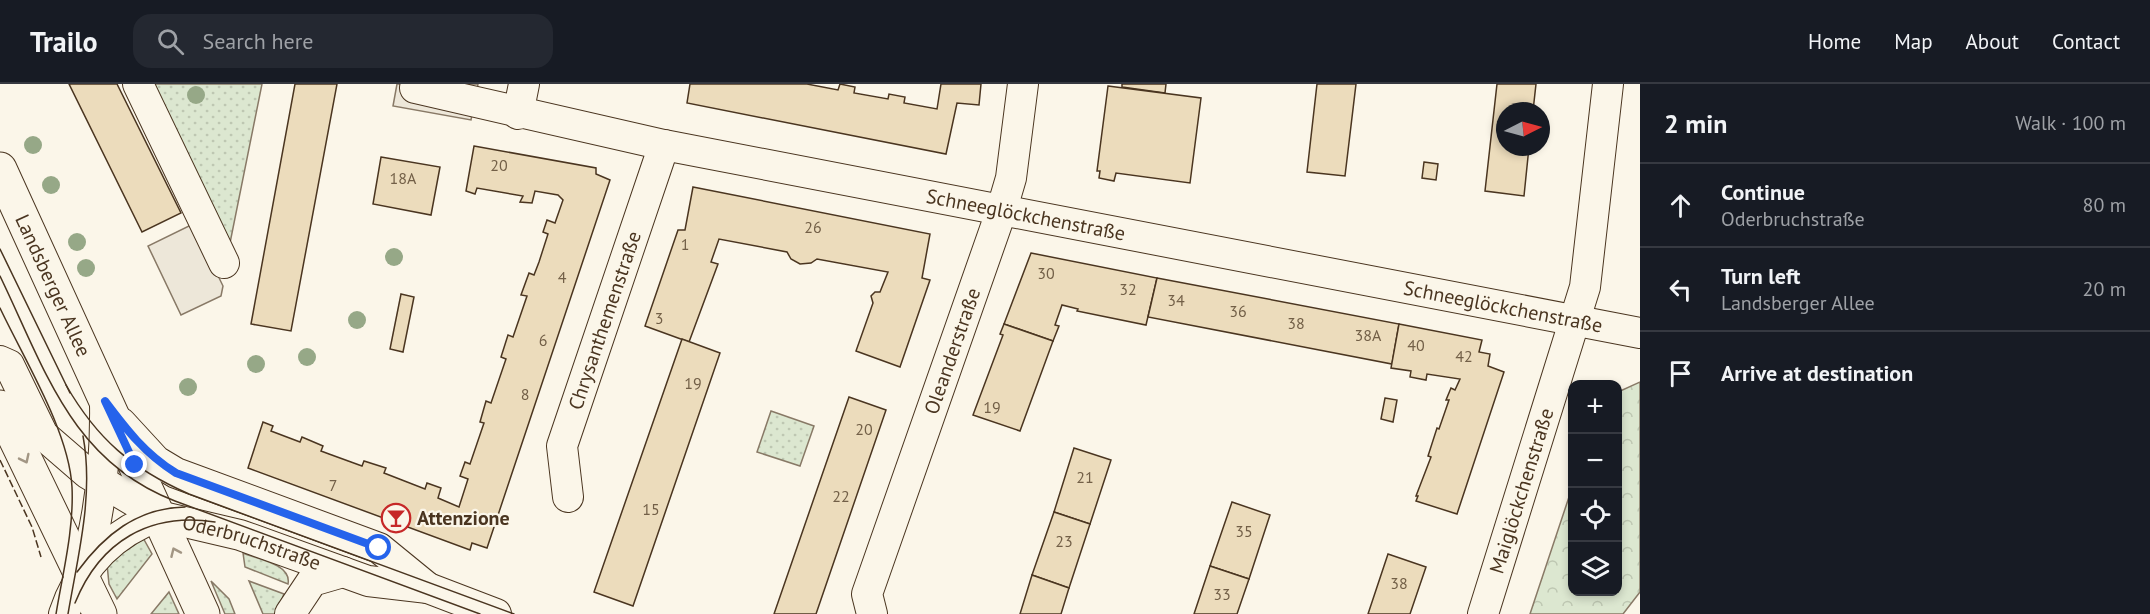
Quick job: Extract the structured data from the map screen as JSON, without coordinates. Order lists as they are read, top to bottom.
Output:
{
  "streets": {
    "main road": ["Landsberger Allee"],
    "street": [
      "Schneeglöckchenstraße",
      "Chrysanthemenstraße",
      "Oleanderstraße",
      "Maiglöckchenstraße",
      "Oderbruchstraße"
    ]
  },
  "crossings": [
    ["Schneeglöckchenstraße", "Chrysanthemenstraße"],
    ["Schneeglöckchenstraße", "Oleanderstraße"],
    ["Schneeglöckchenstraße", "Maiglöckchenstraße"],
    ["Landsberger Allee", "Oderbruchstraße"]
  ],
  "places": {
    "bar": ["Attenzione"]
  },
  "house_numbers": [
    "20",
    "18A",
    "26",
    "1",
    "30",
    "4",
    "32",
    "34",
    "36",
    "3",
    "38",
    "38A",
    "6",
    "40",
    "42",
    "19",
    "8",
    "19",
    "20",
    "21",
    "7",
    "22",
    "15",
    "35",
    "23",
    "38",
    "33"
  ],
  "north": "right",
  "page": {
    "header": "Trailo",
    "search": "Search here",
    "nav": [
      "Home",
      "Map",
      "About",
      "Contact"
    ],
    "heading": ["2 min", "Walk · 100 m"],
    "list": [
      ["Continue", "Oderbruchstraße", "80 m"],
      ["Turn left", "Landsberger Allee", "20 m"],
      "Arrive at destination"
    ],
    "map_buttons": ["+", "−"]
  }
}
